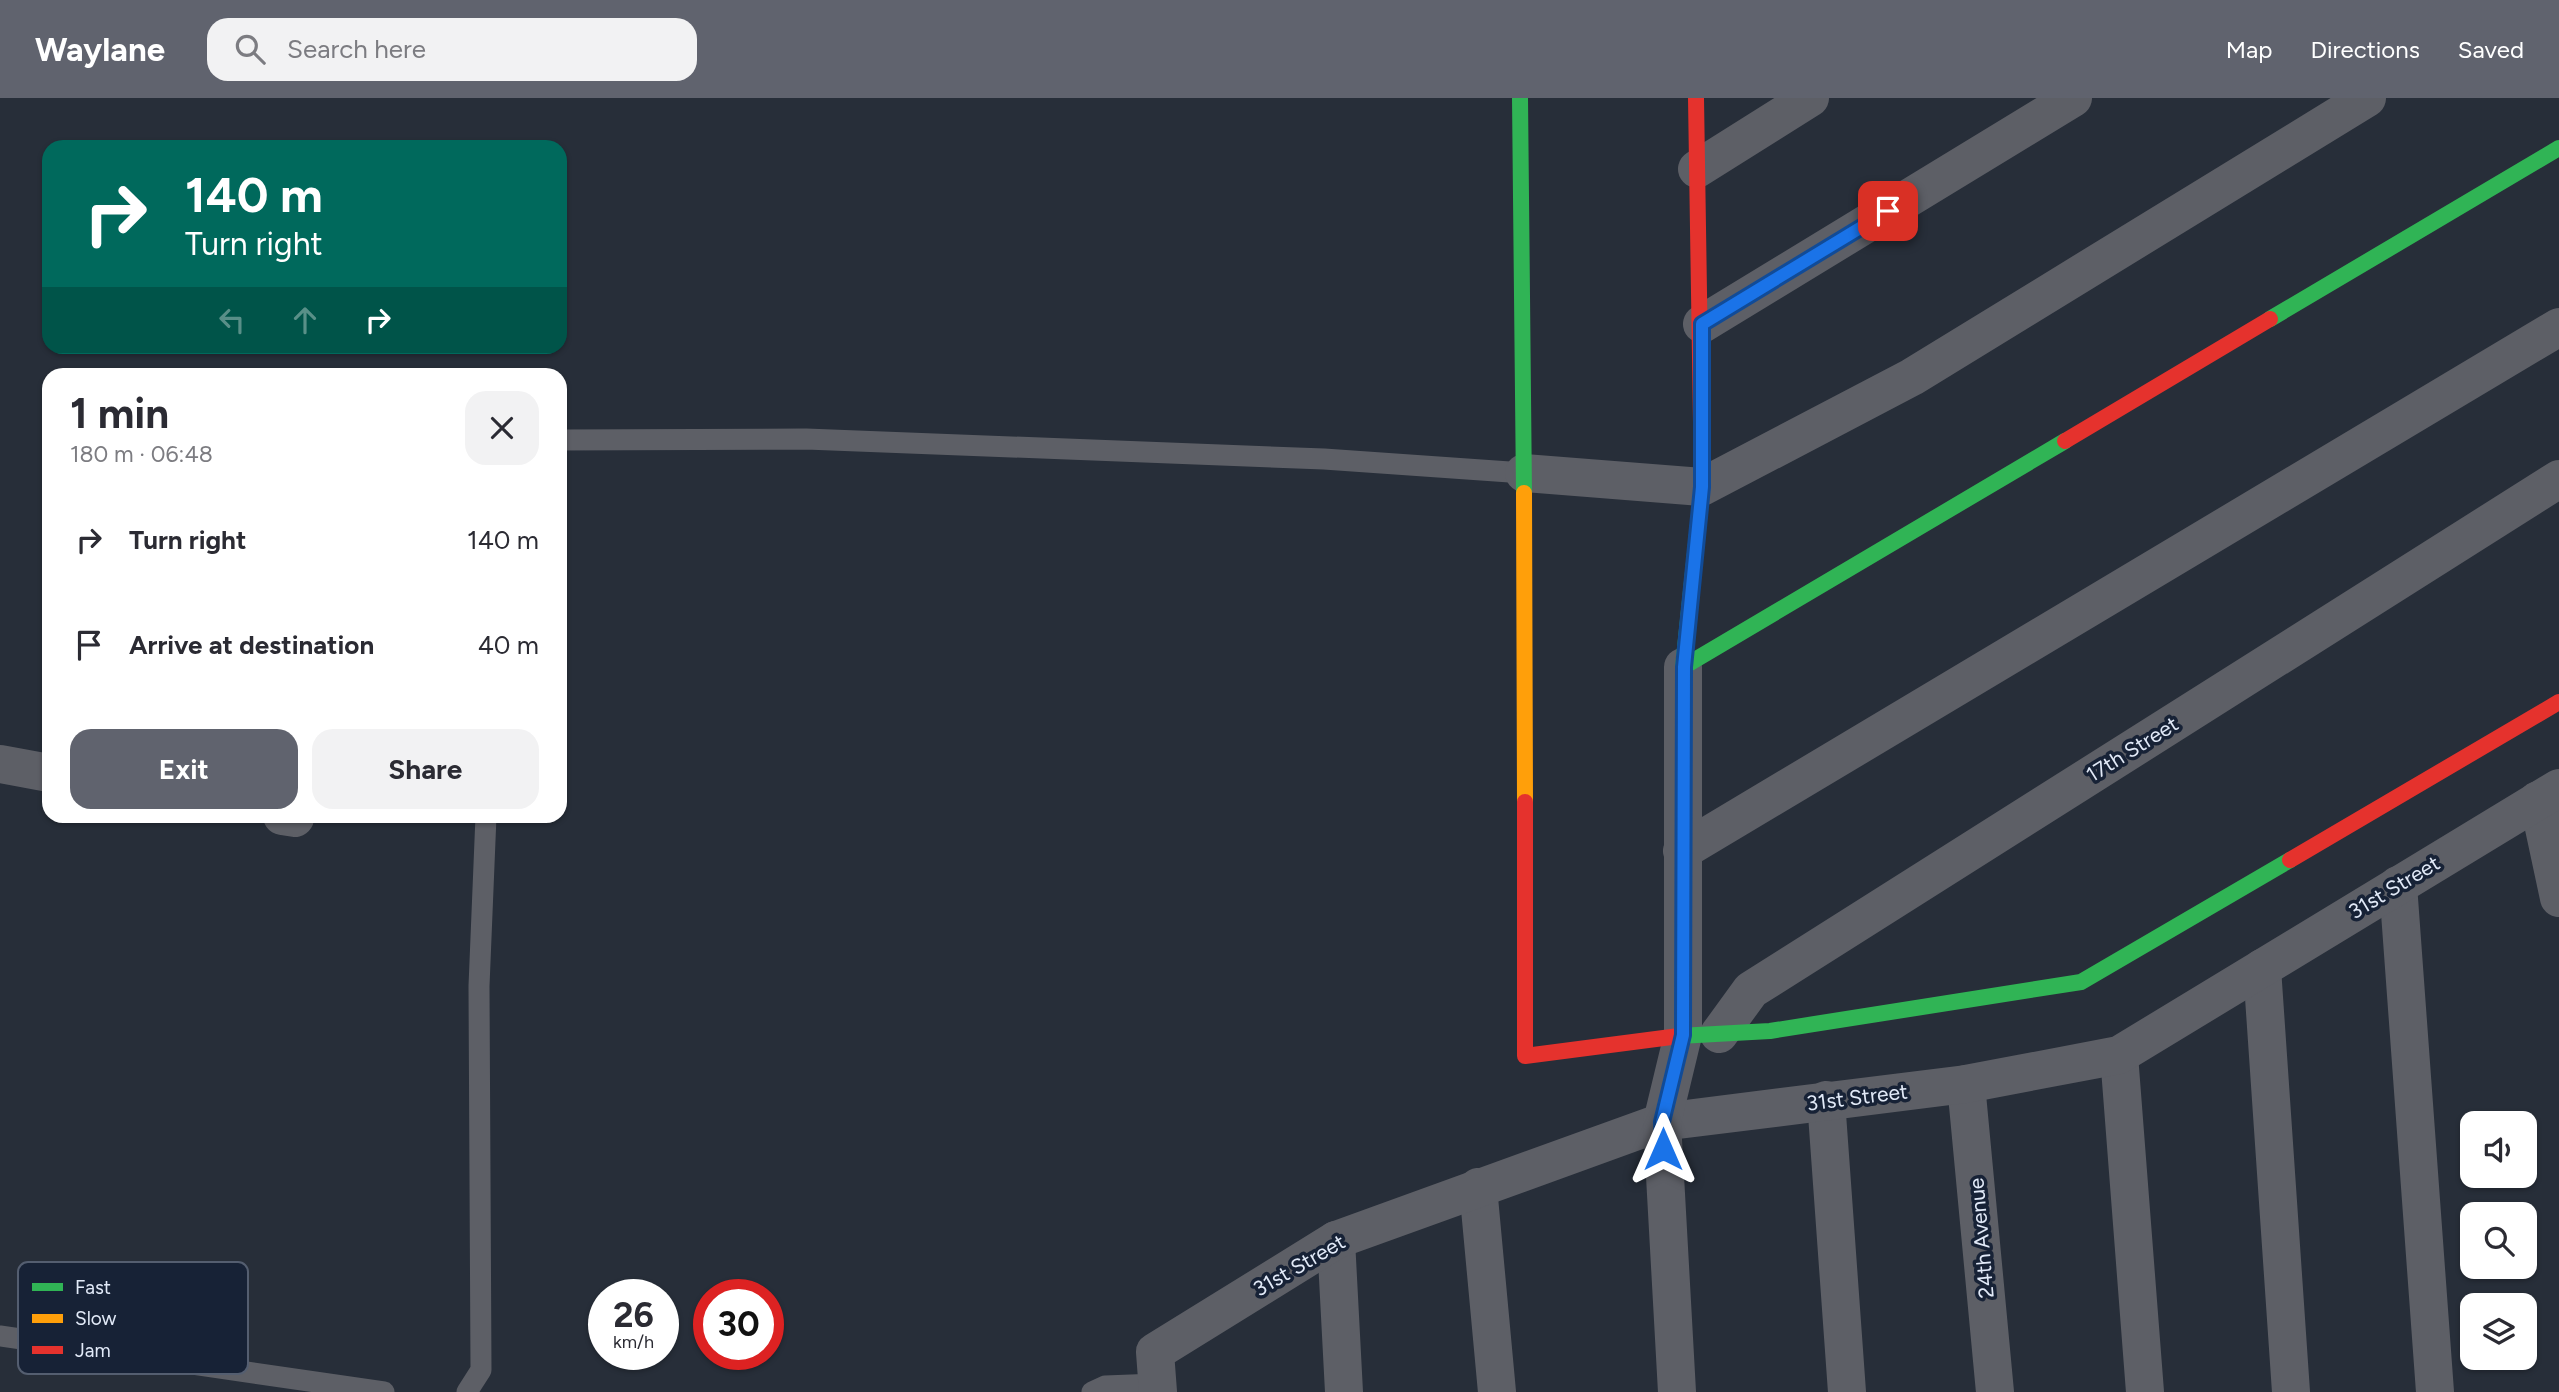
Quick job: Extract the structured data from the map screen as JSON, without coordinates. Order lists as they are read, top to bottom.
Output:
{
  "streets": {
    "street": ["17th Street", "31st Street", "24th Avenue"]
  },
  "crossings": [
    ["31st Street", "24th Avenue"]
  ],
  "legend": ["Fast", "Slow", "Jam"],
  "page": {
    "header": "Waylane",
    "search": "Search here",
    "nav": ["Map", "Directions", "Saved"],
    "turn": ["140 m", "Turn right"],
    "heading": ["1 min", "180 m · 06:48"],
    "list": [
      {
        "name": "Turn right",
        "value": "140 m"
      },
      {
        "name": "Arrive at destination",
        "value": "40 m"
      }
    ],
    "buttons": ["Exit", "Share"],
    "speed": "26 km/h",
    "limit": "30"
  }
}
